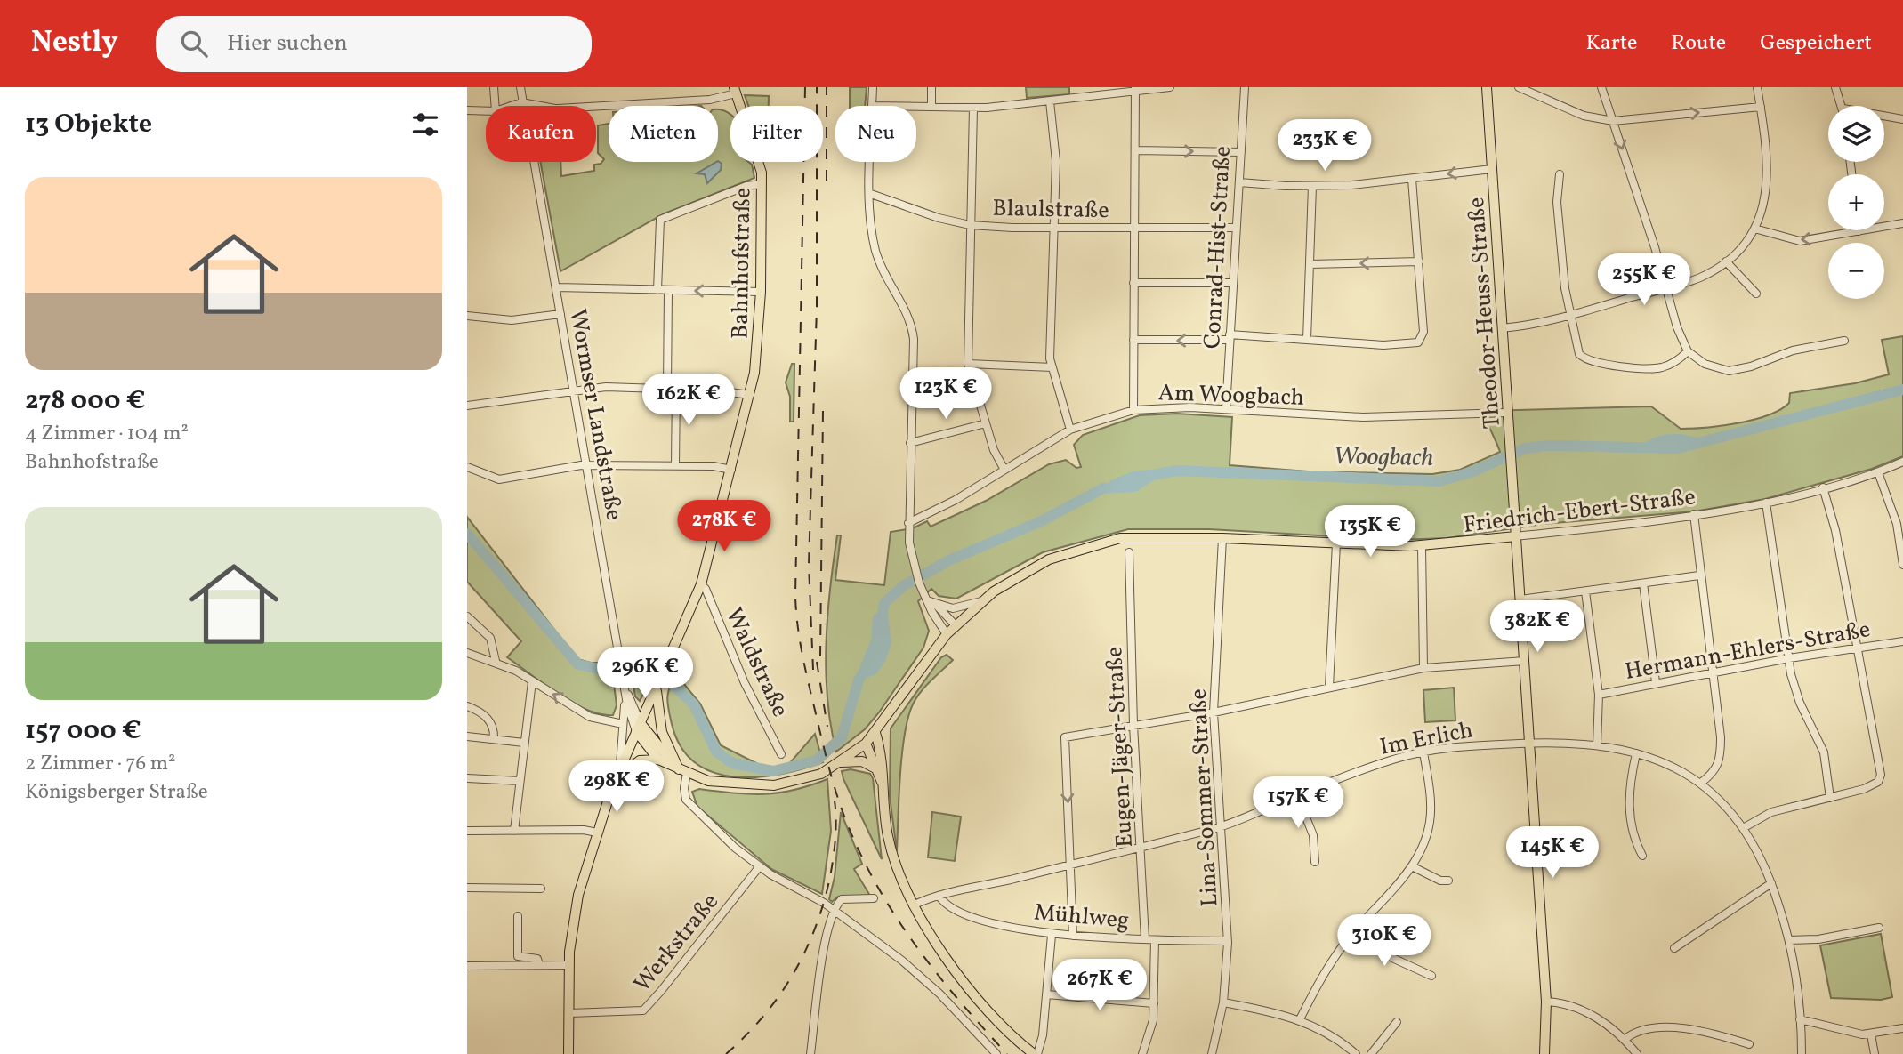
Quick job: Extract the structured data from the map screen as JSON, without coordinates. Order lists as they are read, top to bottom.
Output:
{
  "streets": {
    "main road": ["Bahnhofstraße", "Theodor-Heuss-Straße", "Friedrich-Ebert-Straße"],
    "street": [
      "Blaulstraße",
      "Conrad-Hist-Straße",
      "Am Woogbach",
      "Wormser Landstraße",
      "Hermann-Ehlers-Straße",
      "Waldstraße",
      "Im Erlich",
      "Eugen-Jäger-Straße",
      "Lina-Sommer-Straße",
      "Mühlweg",
      "Werkstraße"
    ]
  },
  "crossings": [
    ["Blaulstraße", "Conrad-Hist-Straße"],
    ["Conrad-Hist-Straße", "Am Woogbach"],
    ["Bahnhofstraße", "Wormser Landstraße"],
    ["Bahnhofstraße", "Friedrich-Ebert-Straße"],
    ["Bahnhofstraße", "Waldstraße"],
    ["Theodor-Heuss-Straße", "Am Woogbach"],
    ["Theodor-Heuss-Straße", "Friedrich-Ebert-Straße"],
    ["Theodor-Heuss-Straße", "Im Erlich"],
    ["Wormser Landstraße", "Friedrich-Ebert-Straße"],
    ["Friedrich-Ebert-Straße", "Lina-Sommer-Straße"],
    ["Im Erlich", "Eugen-Jäger-Straße"],
    ["Im Erlich", "Lina-Sommer-Straße"],
    ["Im Erlich", "Mühlweg"],
    ["Eugen-Jäger-Straße", "Mühlweg"],
    ["Lina-Sommer-Straße", "Mühlweg"]
  ],
  "water": ["Woogbach"],
  "page": {
    "header": "Nestly",
    "search": "Hier suchen",
    "nav": ["Karte", "Route", "Gespeichert"],
    "heading": "13 Objekte",
    "map_buttons": ["+", "−"],
    "chip": [
      "Kaufen",
      "Mieten",
      "Filter",
      "Neu"
    ],
    "price": [
      "233K €",
      "255K €",
      "123K €",
      "162K €",
      "278K €",
      "135K €",
      "382K €",
      "296K €",
      "298K €",
      "157K €",
      "145K €",
      "310K €",
      "267K €"
    ],
    "list": [
      {
        "name": "278 000 €",
        "note": "4 Zimmer · 104 m² · Bahnhofstraße"
      },
      {
        "name": "157 000 €",
        "note": "2 Zimmer · 76 m² · Königsberger Straße"
      }
    ]
  }
}
